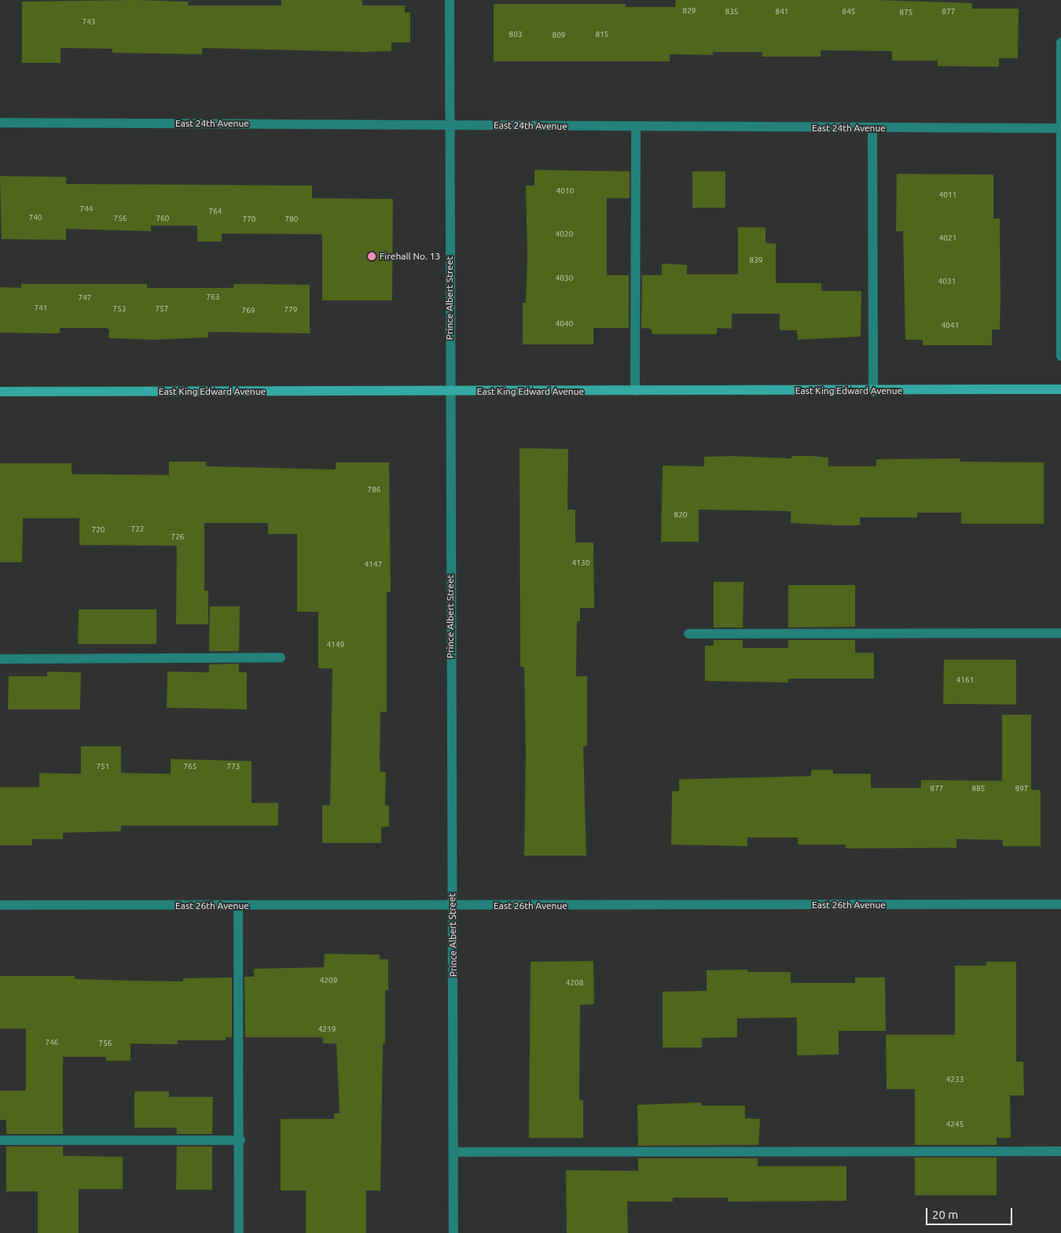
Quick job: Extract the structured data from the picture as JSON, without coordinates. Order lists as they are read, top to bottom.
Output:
{
  "streets": {
    "main road": ["East King Edward Avenue"],
    "street": ["East 24th Avenue", "Prince Albert Street", "East 26th Avenue"]
  },
  "crossings": [
    ["East 24th Avenue", "Prince Albert Street"],
    ["Prince Albert Street", "East King Edward Avenue"],
    ["Prince Albert Street", "East 26th Avenue"]
  ],
  "places": ["Firehall No. 13"],
  "house_numbers": [
    "829",
    "835",
    "841",
    "845",
    "877",
    "875",
    "743",
    "803",
    "815",
    "809",
    "4010",
    "4011",
    "744",
    "764",
    "740",
    "756",
    "760",
    "770",
    "780",
    "4020",
    "4021",
    "839",
    "4030",
    "4031",
    "763",
    "747",
    "741",
    "753",
    "757",
    "779",
    "769",
    "4040",
    "4041",
    "786",
    "820",
    "722",
    "720",
    "726",
    "4130",
    "4147",
    "4149",
    "4161",
    "751",
    "765",
    "773",
    "877",
    "885",
    "897",
    "4209",
    "4208",
    "4219",
    "746",
    "756",
    "4233",
    "4245"
  ],
  "scale_bar": "20 m"
}
